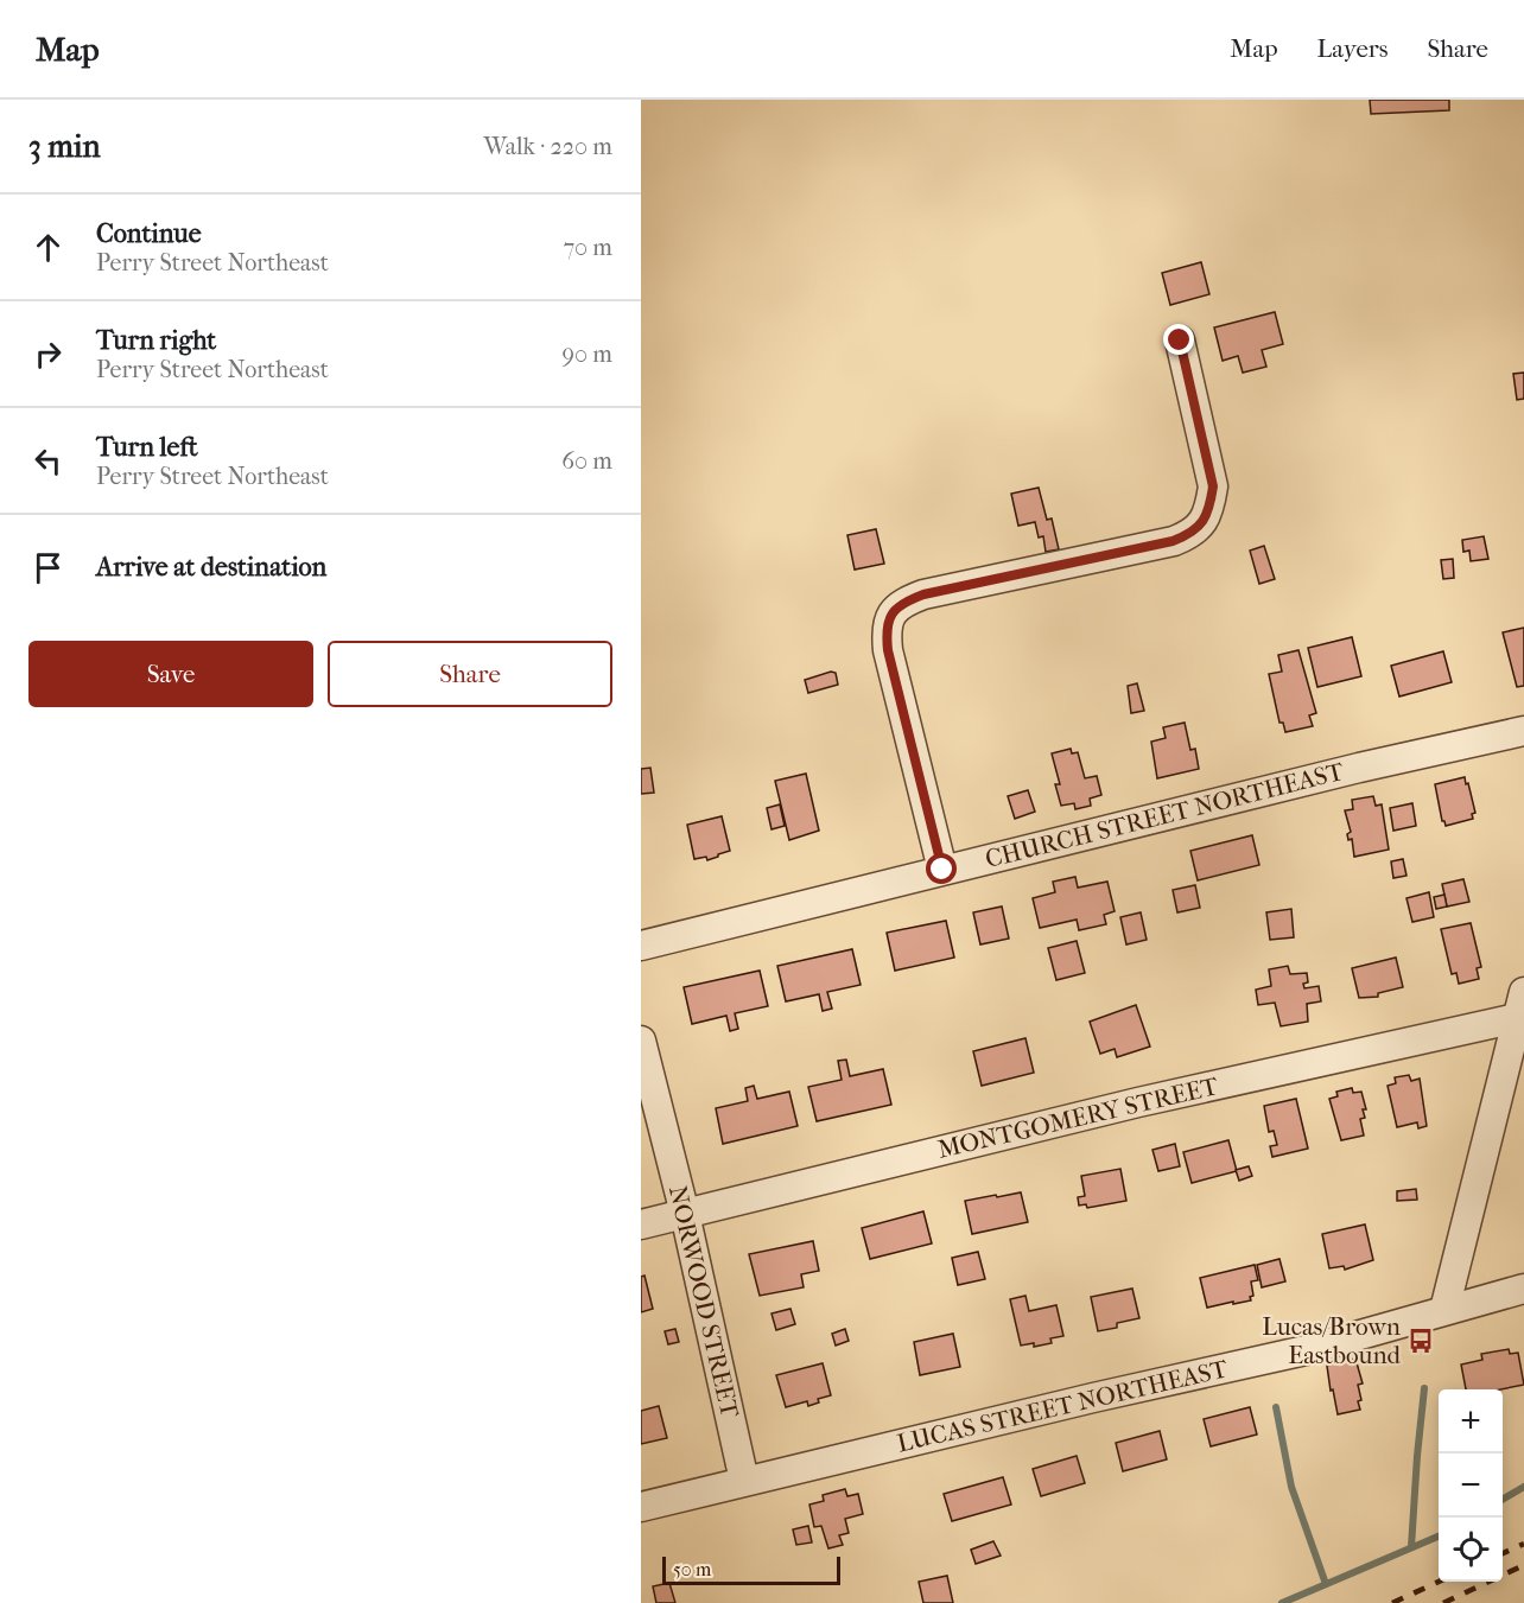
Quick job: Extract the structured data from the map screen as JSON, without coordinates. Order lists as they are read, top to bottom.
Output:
{
  "streets": {
    "street": [
      "CHURCH STREET NORTHEAST",
      "MONTGOMERY STREET",
      "NORWOOD STREET",
      "LUCAS STREET NORTHEAST"
    ]
  },
  "crossings": [
    ["MONTGOMERY STREET", "NORWOOD STREET"],
    ["NORWOOD STREET", "LUCAS STREET NORTHEAST"]
  ],
  "places": {
    "bus stop": ["Lucas/Brown Eastbound"]
  },
  "scale_bar": "50 m",
  "page": {
    "header": "Map",
    "nav": ["Map", "Layers", "Share"],
    "heading": ["3 min", "Walk · 220 m"],
    "list": [
      ["Continue", "Perry Street Northeast", "70 m"],
      ["Turn right", "Perry Street Northeast", "90 m"],
      ["Turn left", "Perry Street Northeast", "60 m"],
      "Arrive at destination"
    ],
    "buttons": ["Save", "Share"],
    "map_buttons": ["+", "−"],
    "scale": "50 m"
  }
}
